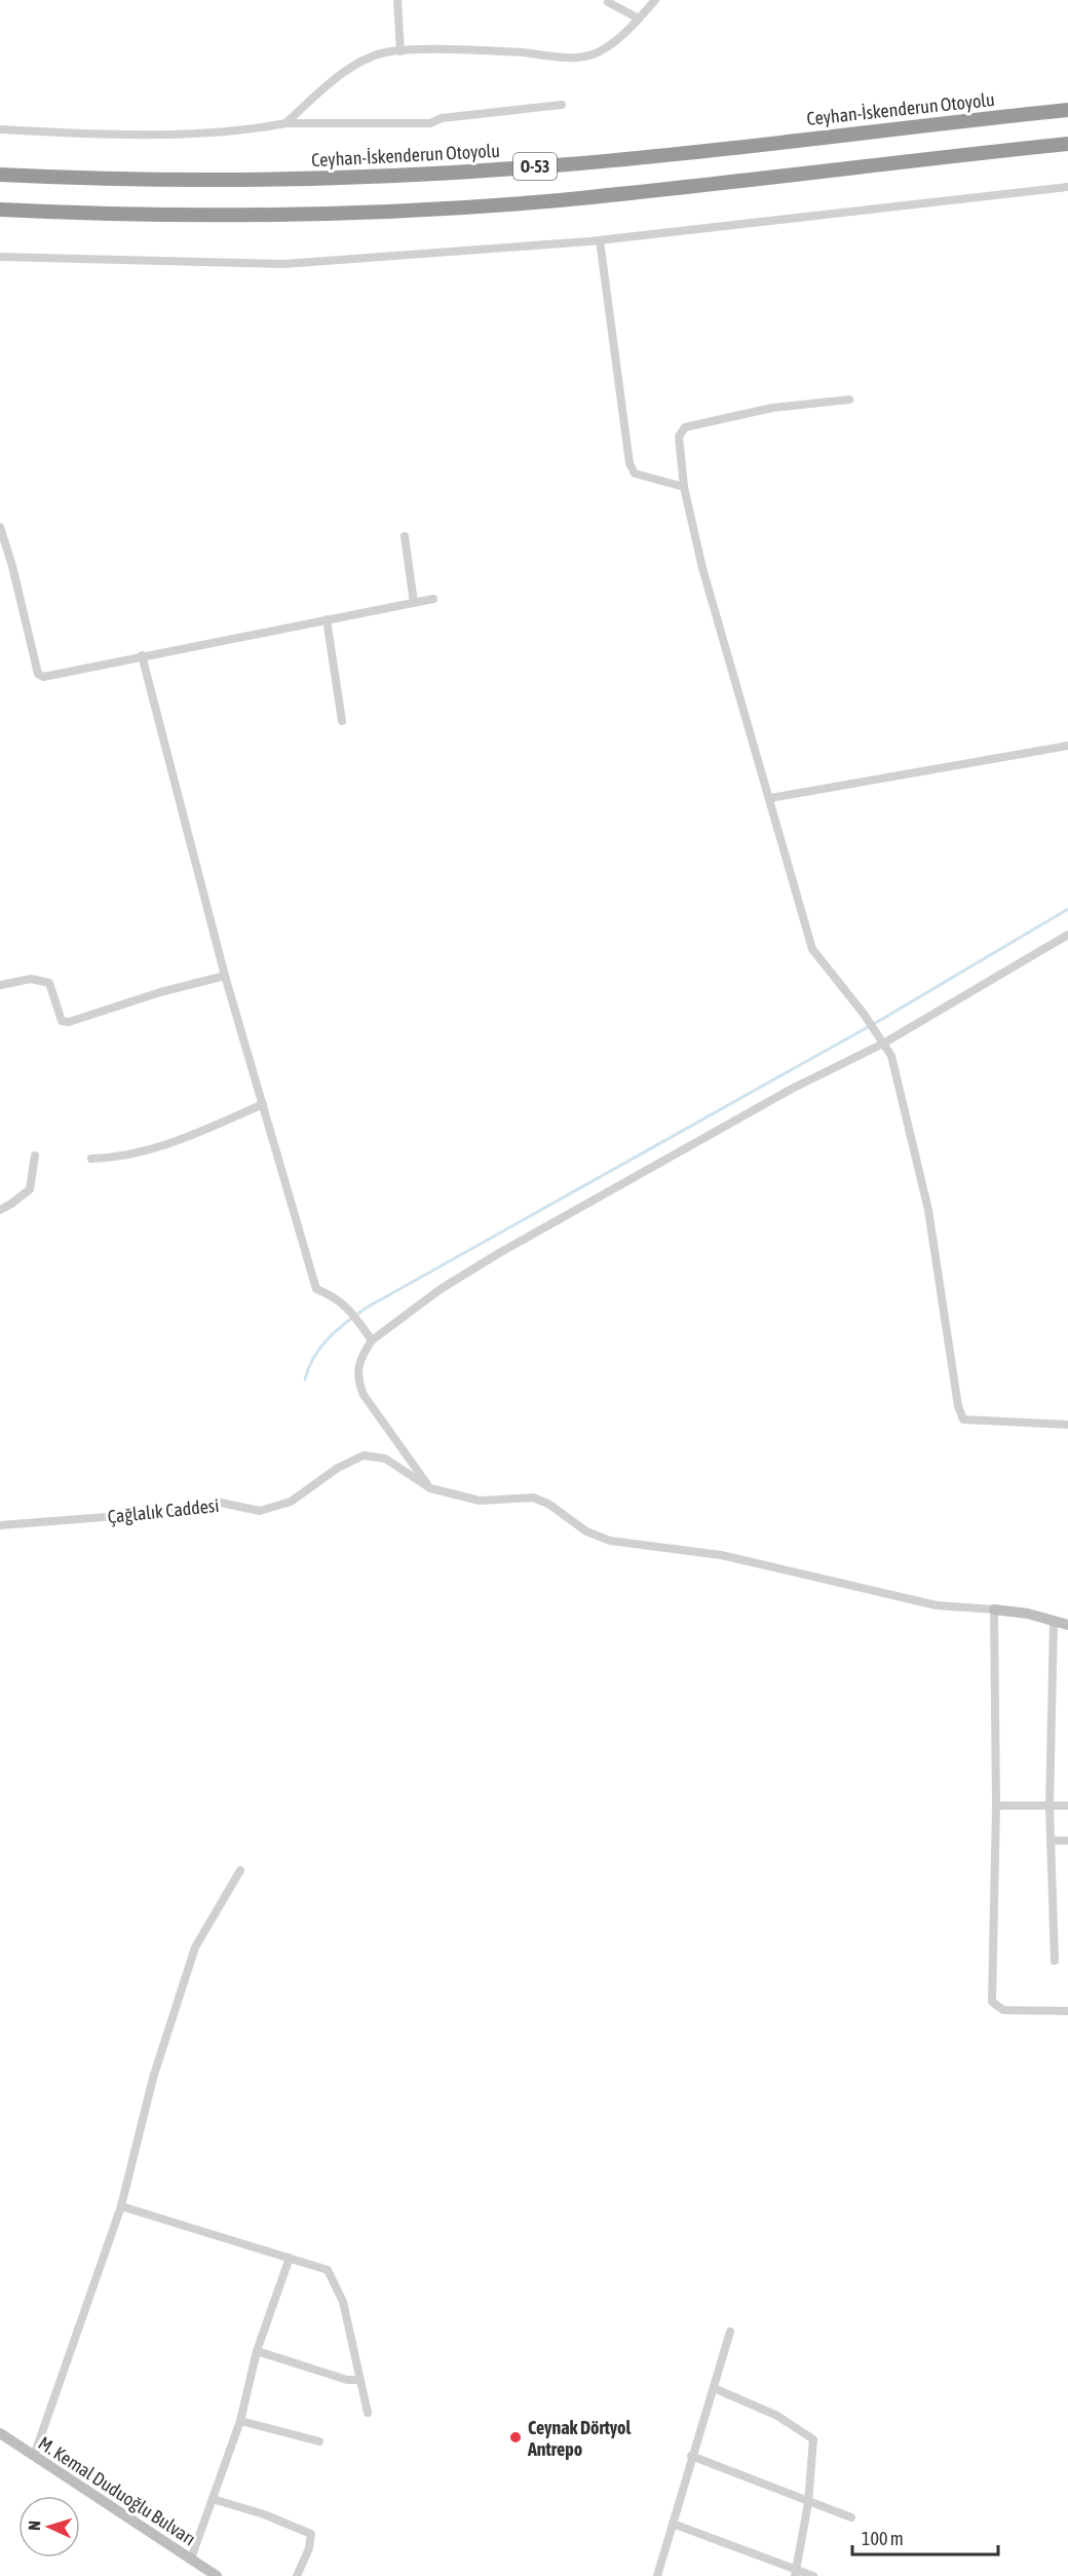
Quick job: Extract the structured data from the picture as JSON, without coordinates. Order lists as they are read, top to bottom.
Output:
{
  "streets": {
    "highway": ["Ceyhan-İskenderun Otoyolu", "O-53"],
    "street": ["Çağlalık Caddesi", "M. Kemal Duduoğlu Bulvarı"]
  },
  "places": ["Ceynak Dörtyol Antrepo"],
  "scale_bar": "100 m",
  "north": "left"
}
